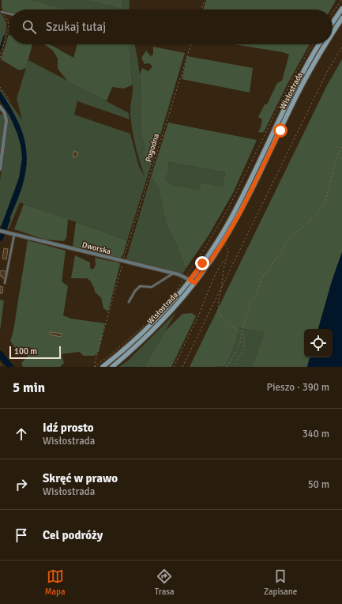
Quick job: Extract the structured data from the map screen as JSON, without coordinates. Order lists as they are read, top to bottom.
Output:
{
  "streets": {
    "main road": ["Wisłostrada"],
    "street": ["Dworska"],
    "path": ["Pogodna"]
  },
  "crossings": [
    ["Wisłostrada", "Dworska"],
    ["Pogodna", "Dworska"]
  ],
  "scale_bar": "100 m",
  "page": {
    "search": "Szukaj tutaj",
    "scale": "100 m",
    "heading": ["5 min", "Pieszo · 390 m"],
    "list": [
      ["Idź prosto", "Wisłostrada", "340 m"],
      ["Skręć w prawo", "Wisłostrada", "50 m"],
      "Cel podróży"
    ],
    "nav": ["Mapa", "Trasa", "Zapisane"]
  }
}
